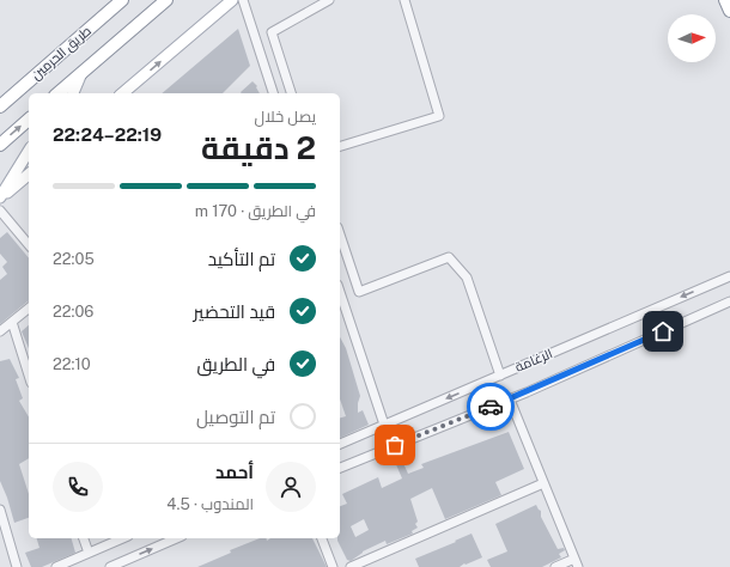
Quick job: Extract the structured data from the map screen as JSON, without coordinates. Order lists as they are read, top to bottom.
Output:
{
  "streets": {
    "highway": ["طريق الحرمين"],
    "street": ["الرغامة"]
  },
  "north": "right",
  "page": {
    "heading": ["2 دقيقة", "يصل خلال", "22:19–22:24"],
    "panel": ["أحمد", "المندوب · 4.5"],
    "bar": "في الطريق · 170 m",
    "list": [
      ["تم التأكيد", "22:05"],
      ["قيد التحضير", "22:06"],
      ["في الطريق", "22:10"],
      "تم التوصيل"
    ]
  }
}
